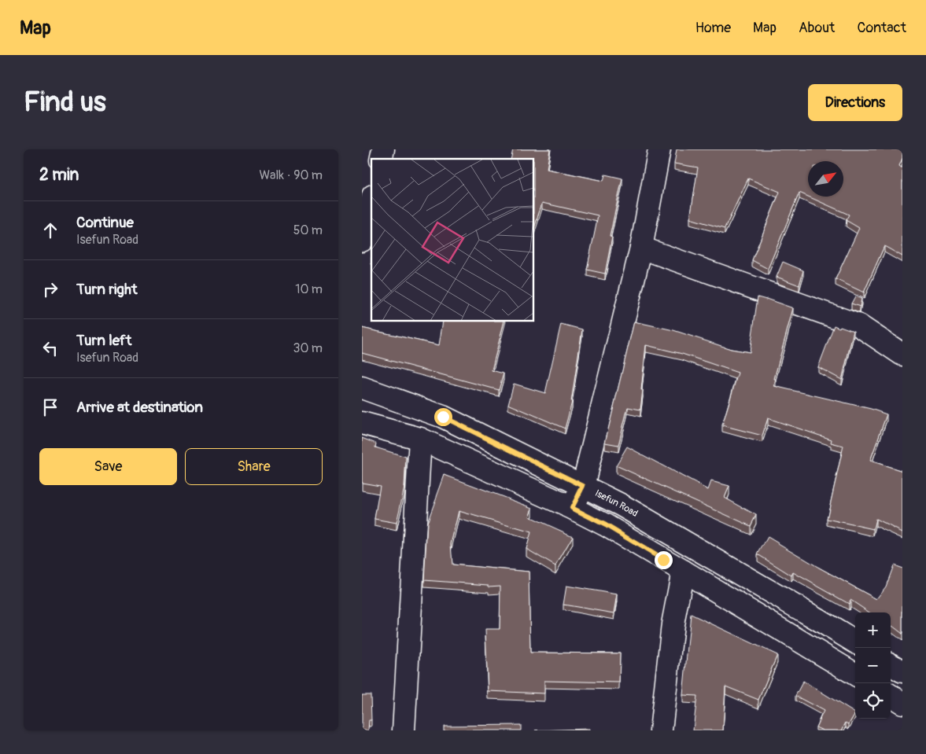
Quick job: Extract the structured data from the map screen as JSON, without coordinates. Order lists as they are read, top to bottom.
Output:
{
  "streets": {
    "street": ["Isefun Road"]
  },
  "north": "top right",
  "page": {
    "header": "Map",
    "nav": [
      "Home",
      "Map",
      "About",
      "Contact"
    ],
    "buttons": [
      "Directions",
      ["Save", "Share"]
    ],
    "title": "Find us",
    "heading": ["2 min", "Walk · 90 m"],
    "list": [
      ["Continue", "Isefun Road", "50 m"],
      ["Turn right", "10 m"],
      ["Turn left", "Isefun Road", "30 m"],
      "Arrive at destination"
    ],
    "map_buttons": ["+", "−"]
  }
}
